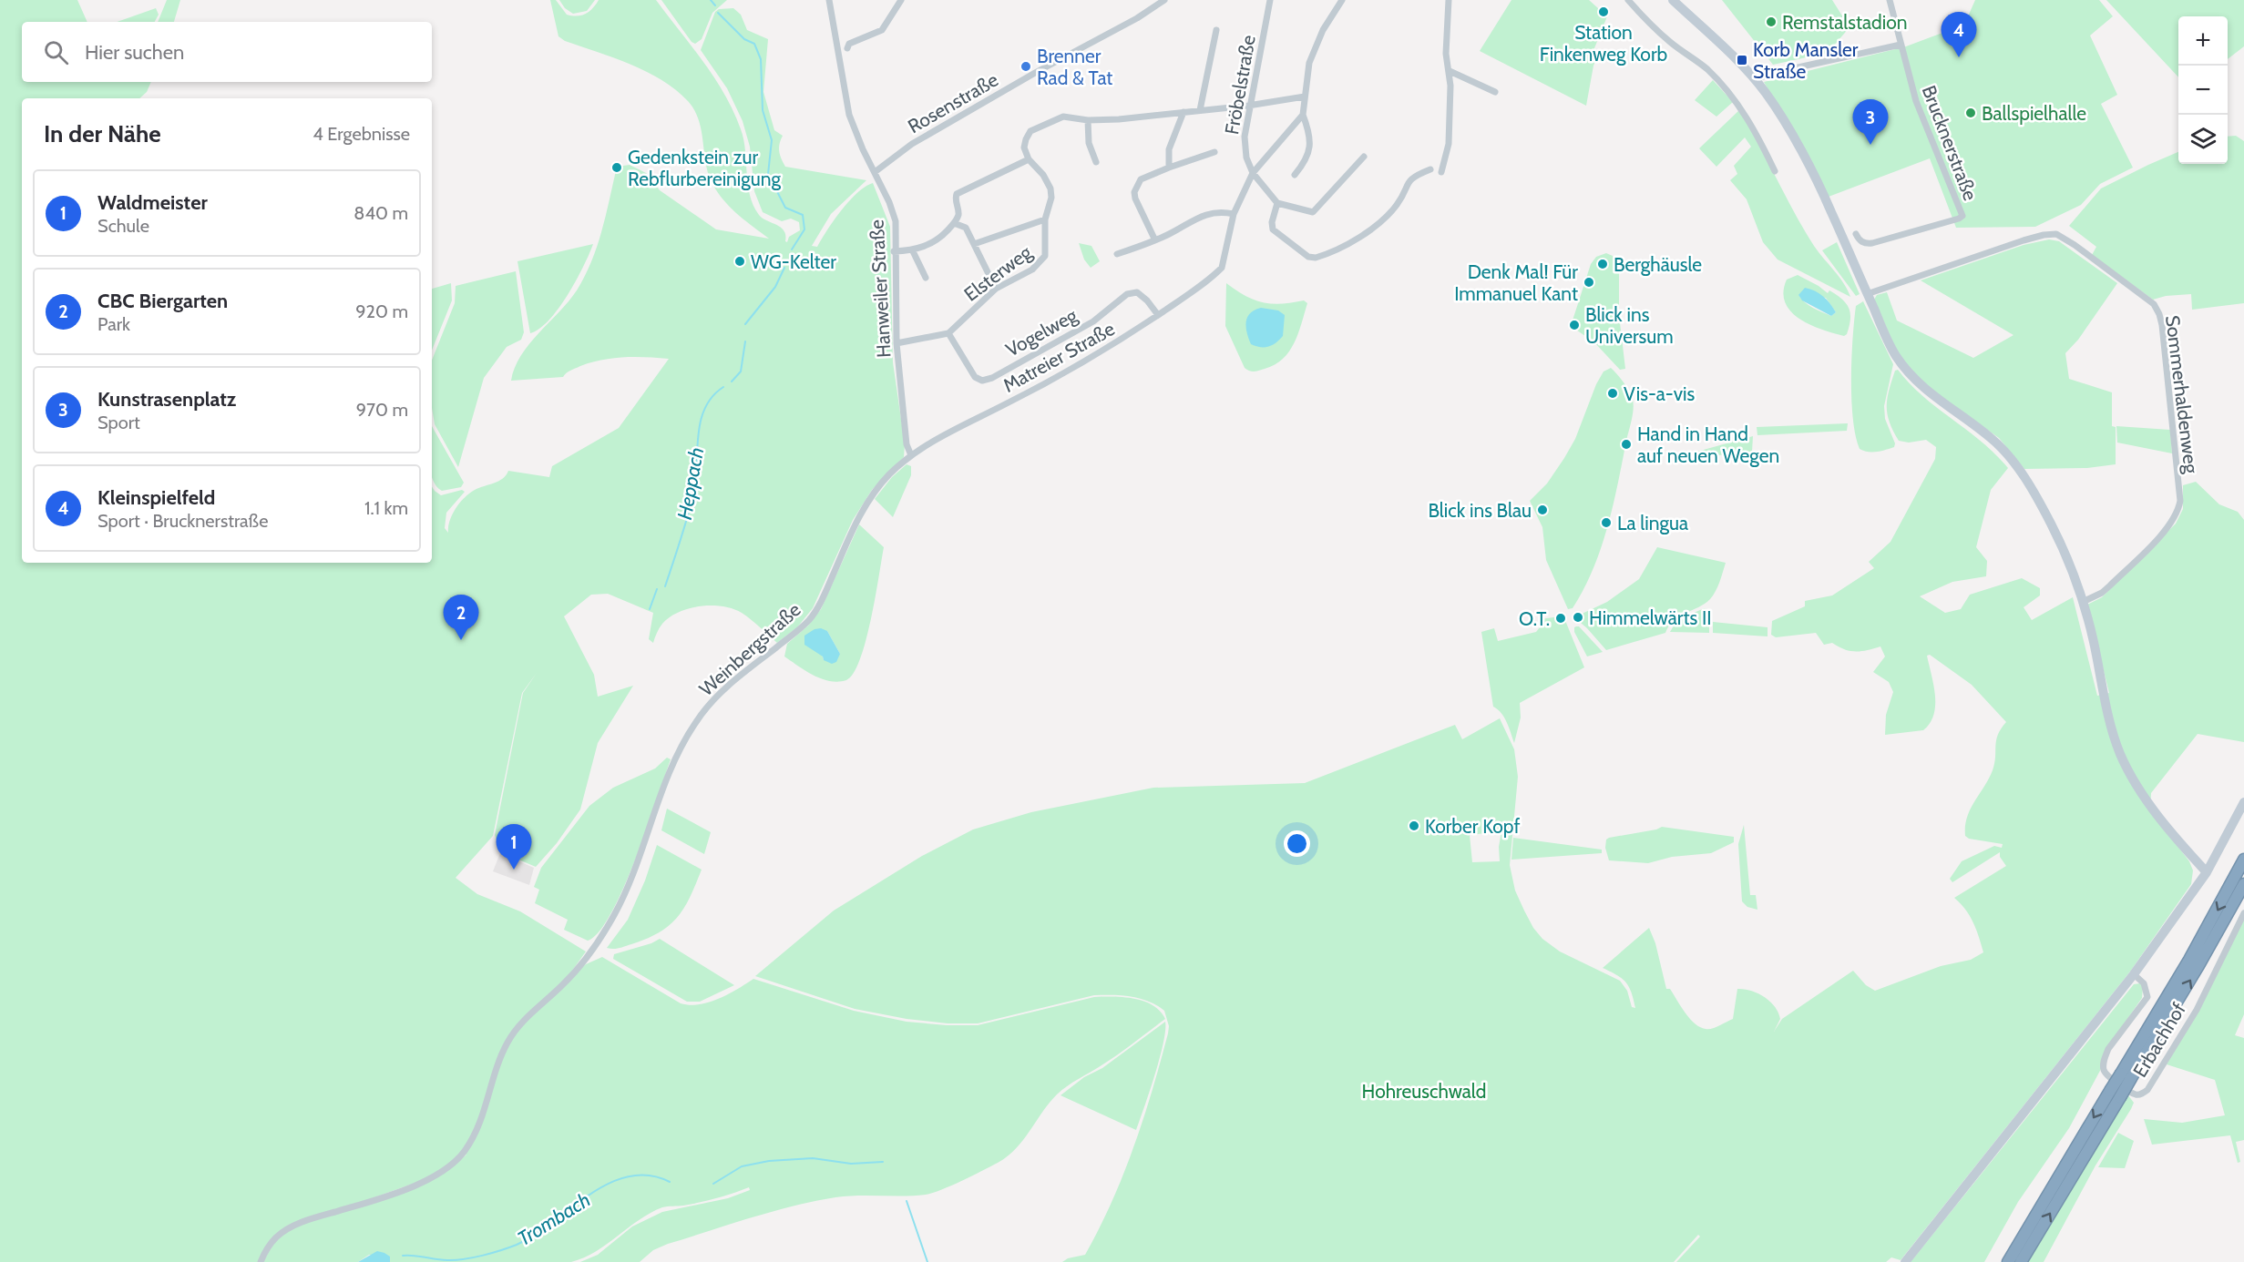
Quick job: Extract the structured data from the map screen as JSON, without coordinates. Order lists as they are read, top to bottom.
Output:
{
  "streets": {
    "street": [
      "Fröbelstraße",
      "Rosenstraße",
      "Brucknerstraße",
      "Elsterweg",
      "Hanweiler Straße",
      "Vogelweg",
      "Matreier Straße",
      "Sommerhaldenweg",
      "Weinbergstraße",
      "Erbachhof"
    ]
  },
  "crossings": [
    ["Rosenstraße", "Hanweiler Straße"],
    ["Elsterweg", "Vogelweg"],
    ["Hanweiler Straße", "Matreier Straße"],
    ["Vogelweg", "Matreier Straße"],
    ["Matreier Straße", "Weinbergstraße"]
  ],
  "water": ["Heppach", "Trombach"],
  "parks": ["Hohreuschwald"],
  "places": {
    "other": [
      "Station Finkenweg Korb",
      "Remstalstadion",
      "Brenner Rad & Tat",
      "Ballspielhalle",
      "Gedenkstein zur Rebflurbereinigung",
      "WG-Kelter",
      "Berghäusle",
      "Denk Mal! Für Immanuel Kant",
      "Blick ins Universum",
      "Vis-a-vis",
      "Hand in Hand auf neuen Wegen",
      "Blick ins Blau",
      "La lingua",
      "Himmelwärts II",
      "O.T.",
      "Korber Kopf"
    ],
    "transit": ["Korb Mansler Straße"]
  },
  "page": {
    "pins": [
      "4",
      "3",
      "2",
      "1"
    ],
    "map_buttons": ["+", "−"],
    "search": "Hier suchen",
    "heading": ["In der Nähe", "4 Ergebnisse"],
    "list": [
      {
        "mark": "1",
        "name": "Waldmeister",
        "note": "Schule",
        "value": "840 m"
      },
      {
        "mark": "2",
        "name": "CBC Biergarten",
        "note": "Park",
        "value": "920 m"
      },
      {
        "mark": "3",
        "name": "Kunstrasenplatz",
        "note": "Sport",
        "value": "970 m"
      },
      {
        "mark": "4",
        "name": "Kleinspielfeld",
        "note": "Sport · Brucknerstraße",
        "value": "1.1 km"
      }
    ]
  }
}
